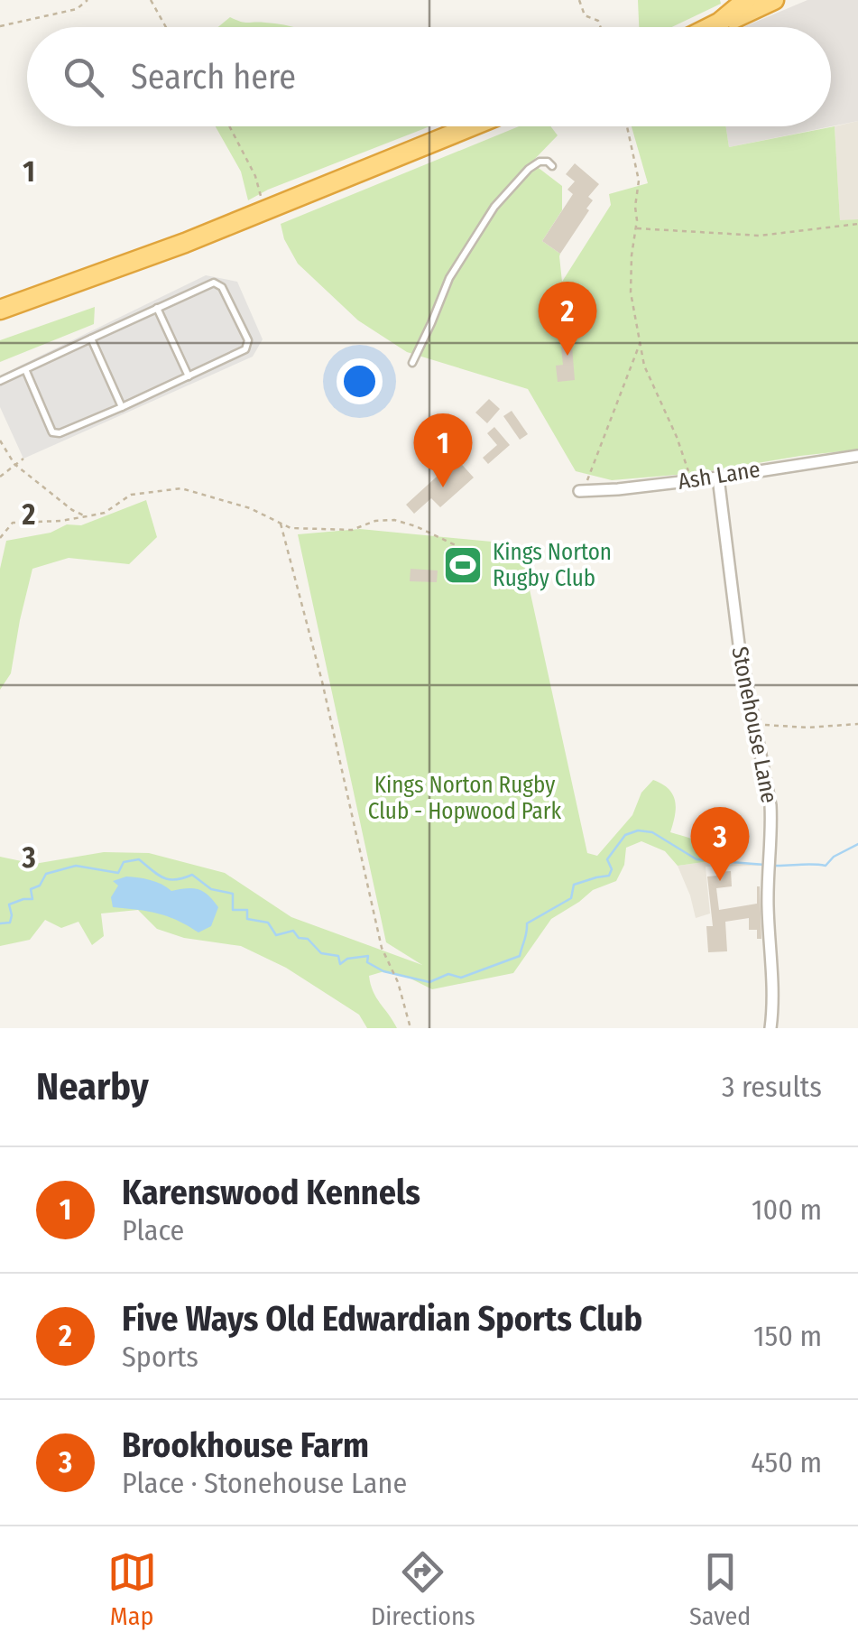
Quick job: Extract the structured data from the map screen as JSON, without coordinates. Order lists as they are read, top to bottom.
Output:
{
  "streets": {
    "street": ["Ash Lane", "Stonehouse Lane"]
  },
  "crossings": [
    ["Ash Lane", "Stonehouse Lane"]
  ],
  "parks": ["Kings Norton Rugby Club - Hopwood Park"],
  "places": {
    "sports": ["Kings Norton Rugby Club"]
  },
  "page": {
    "search": "Search here",
    "pins": ["2", "1", "3"],
    "heading": ["Nearby", "3 results"],
    "list": [
      {
        "mark": "1",
        "name": "Karenswood Kennels",
        "note": "Place",
        "value": "100 m"
      },
      {
        "mark": "2",
        "name": "Five Ways Old Edwardian Sports Club",
        "note": "Sports",
        "value": "150 m"
      },
      {
        "mark": "3",
        "name": "Brookhouse Farm",
        "note": "Place · Stonehouse Lane",
        "value": "450 m"
      }
    ],
    "nav": ["Map", "Directions", "Saved"]
  },
  "grid": {
    "rows": ["1", "2", "3"]
  }
}
